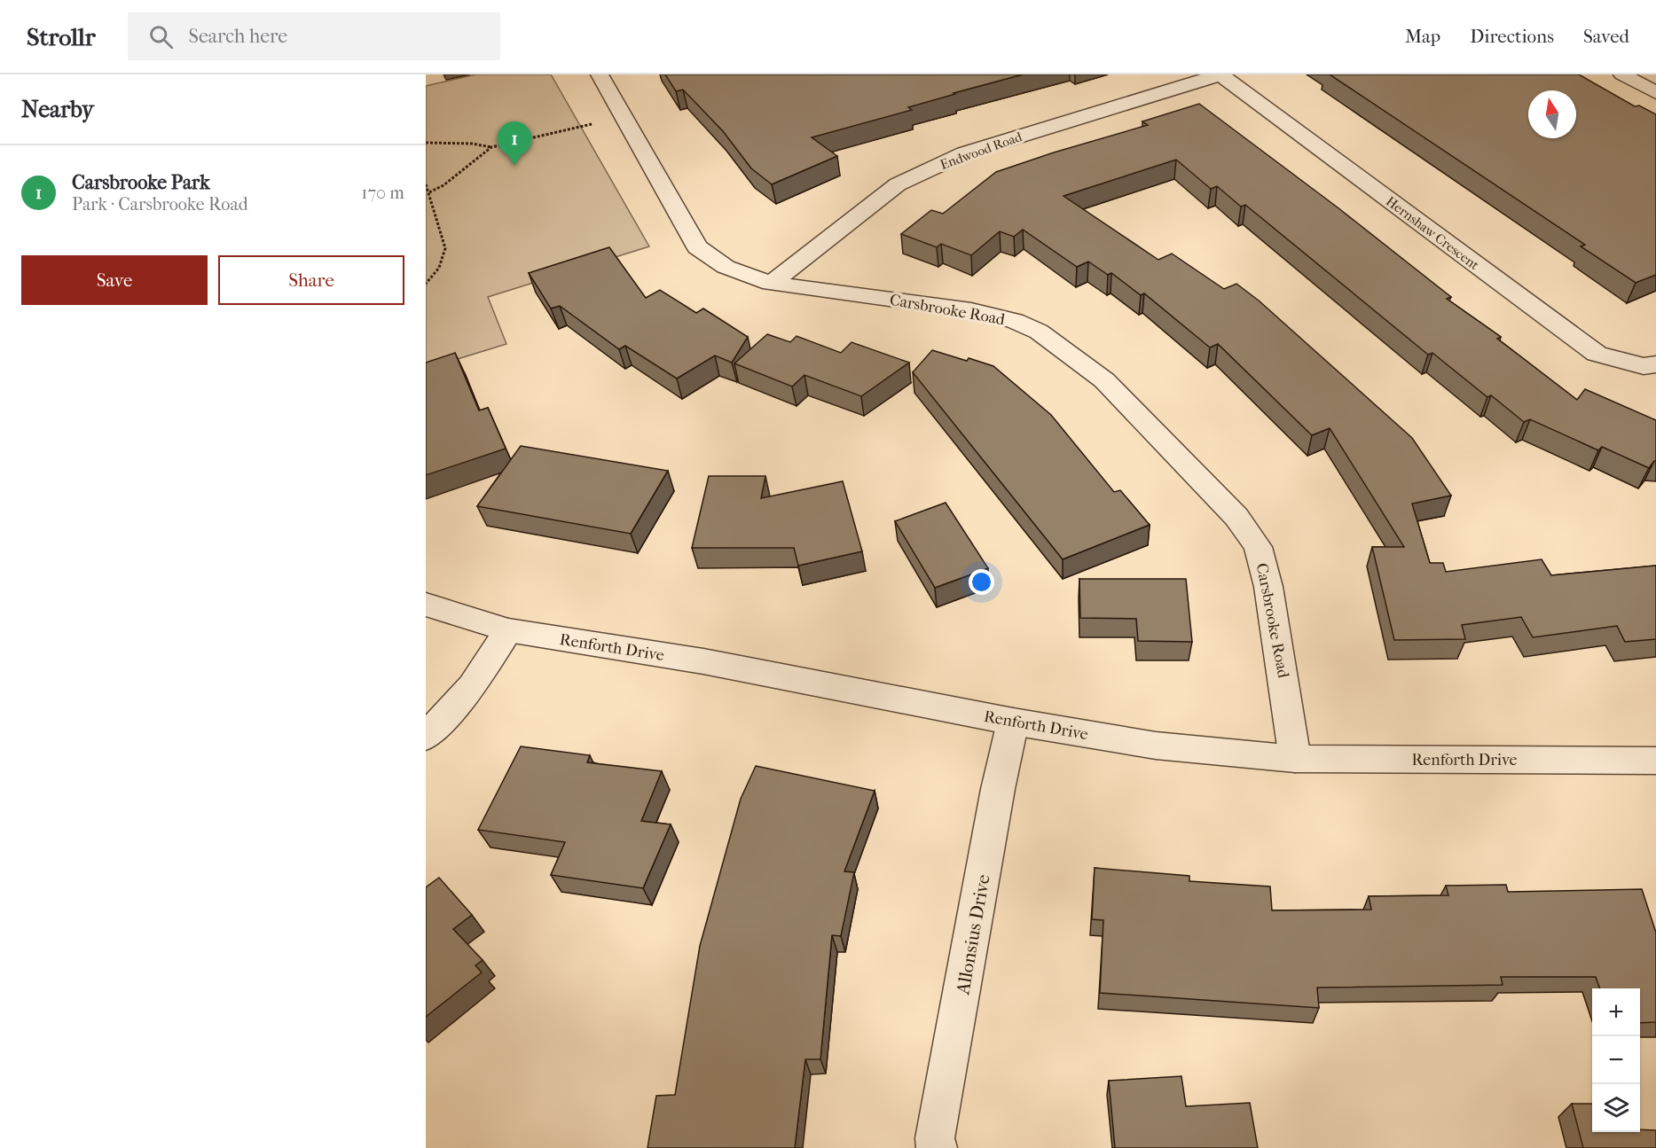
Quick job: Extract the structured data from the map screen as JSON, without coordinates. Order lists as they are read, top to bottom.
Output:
{
  "streets": {
    "street": [
      "Endwood Road",
      "Hernshaw Crescent",
      "Carsbrooke Road",
      "Renforth Drive",
      "Allonsius Drive"
    ]
  },
  "crossings": [
    ["Endwood Road", "Hernshaw Crescent"],
    ["Endwood Road", "Carsbrooke Road"],
    ["Carsbrooke Road", "Renforth Drive"],
    ["Renforth Drive", "Allonsius Drive"]
  ],
  "north": "top",
  "page": {
    "header": "Strollr",
    "search": "Search here",
    "nav": ["Map", "Directions", "Saved"],
    "heading": "Nearby",
    "pins": "1",
    "list": [
      {
        "mark": "1",
        "name": "Carsbrooke Park",
        "note": "Park · Carsbrooke Road",
        "value": "170 m"
      }
    ],
    "buttons": ["Save", "Share"],
    "map_buttons": ["+", "−"]
  }
}
